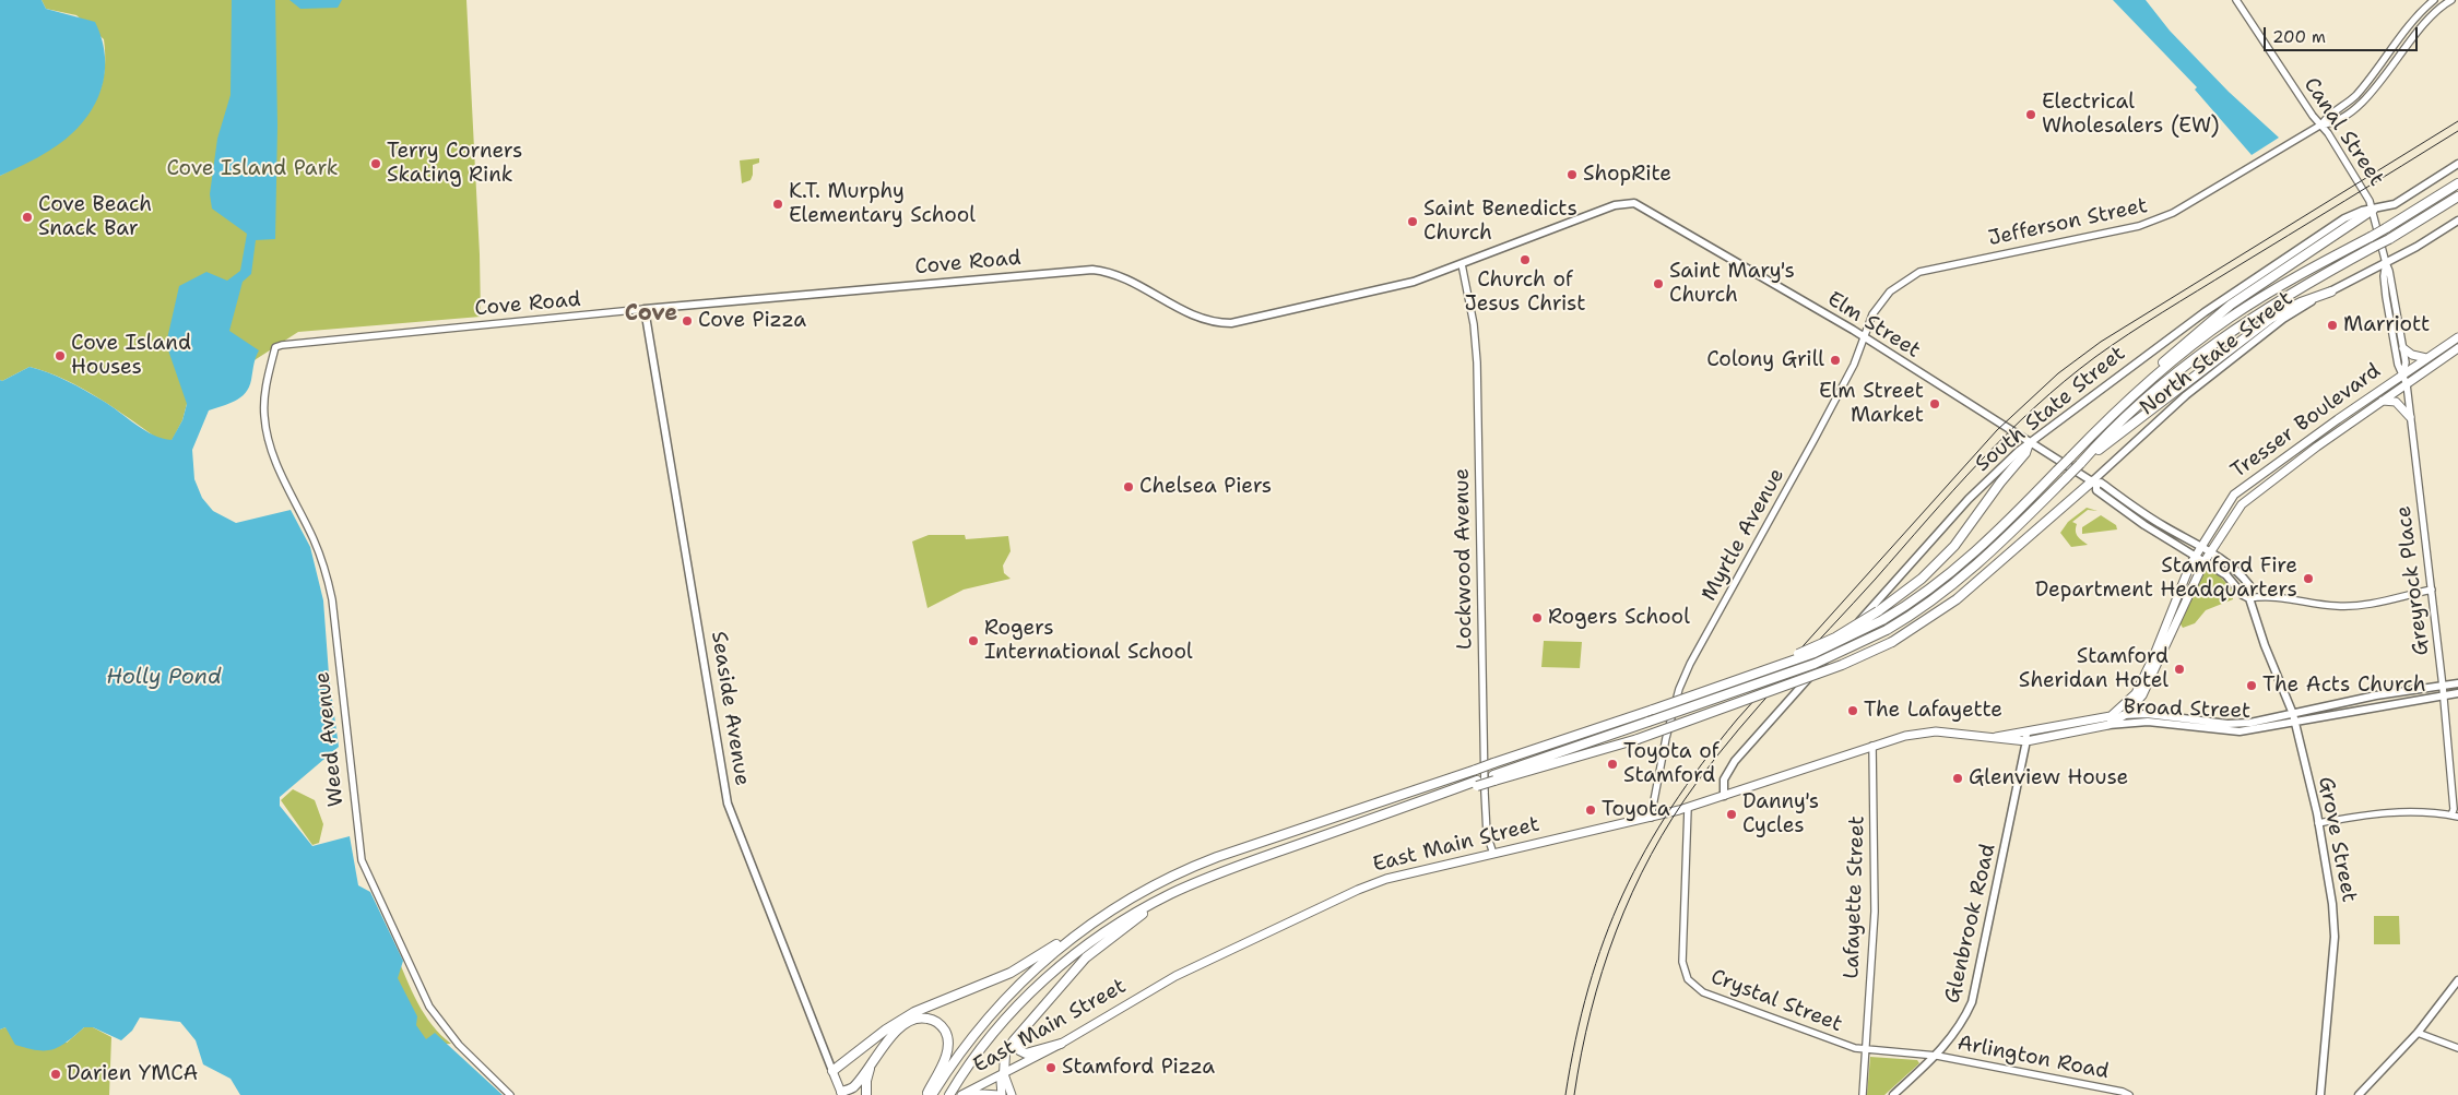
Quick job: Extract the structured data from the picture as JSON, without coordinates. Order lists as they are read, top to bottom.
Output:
{
  "streets": {
    "main road": [
      "Cove Road",
      "Elm Street",
      "North State Street",
      "South State Street",
      "Tresser Boulevard",
      "Seaside Avenue",
      "Broad Street",
      "Grove Street",
      "East Main Street",
      "Glenbrook Road"
    ],
    "street": [
      "Canal Street",
      "Jefferson Street",
      "Myrtle Avenue",
      "Lockwood Avenue",
      "Greyrock Place",
      "Weed Avenue",
      "Lafayette Street",
      "Crystal Street",
      "Arlington Road"
    ]
  },
  "crossings": [
    ["Canal Street", "Jefferson Street"],
    ["Canal Street", "North State Street"],
    ["Canal Street", "South State Street"],
    ["Canal Street", "Greyrock Place"],
    ["Jefferson Street", "Elm Street"],
    ["Jefferson Street", "Myrtle Avenue"],
    ["Cove Road", "Elm Street"],
    ["Cove Road", "Lockwood Avenue"],
    ["Cove Road", "Seaside Avenue"],
    ["Cove Road", "Weed Avenue"],
    ["Elm Street", "North State Street"],
    ["Elm Street", "South State Street"],
    ["Elm Street", "Myrtle Avenue"],
    ["Elm Street", "Grove Street"],
    ["North State Street", "Greyrock Place"],
    ["North State Street", "Grove Street"],
    ["South State Street", "East Main Street"],
    ["Tresser Boulevard", "Greyrock Place"],
    ["Tresser Boulevard", "Grove Street"],
    ["Tresser Boulevard", "East Main Street"],
    ["Myrtle Avenue", "East Main Street"],
    ["Lockwood Avenue", "East Main Street"],
    ["Greyrock Place", "Broad Street"],
    ["Broad Street", "Grove Street"],
    ["Broad Street", "East Main Street"],
    ["Grove Street", "East Main Street"],
    ["East Main Street", "Lafayette Street"],
    ["East Main Street", "Glenbrook Road"],
    ["East Main Street", "Crystal Street"],
    ["Lafayette Street", "Crystal Street"],
    ["Glenbrook Road", "Crystal Street"],
    ["Glenbrook Road", "Arlington Road"],
    ["Crystal Street", "Arlington Road"]
  ],
  "districts": ["Cove"],
  "water": ["Holly Pond"],
  "parks": ["Cove Island Park"],
  "places": [
    "Electrical Wholesalers (EW)",
    "Terry Corners Skating Rink",
    "ShopRite",
    "K.T. Murphy Elementary School",
    "Cove Beach Snack Bar",
    "Saint Benedicts Church",
    "Church of Jesus Christ",
    "Saint Mary's Church",
    "Cove Pizza",
    "Marriott",
    "Cove Island Houses",
    "Colony Grill",
    "Elm Street Market",
    "Chelsea Piers",
    "Stamford Fire Department Headquarters",
    "Rogers School",
    "Rogers International School",
    "Stamford Sheridan Hotel",
    "The Acts Church",
    "The Lafayette",
    "Toyota of Stamford",
    "Glenview House",
    "Toyota",
    "Danny's Cycles",
    "Stamford Pizza",
    "Darien YMCA"
  ],
  "scale_bar": "200 m"
}
